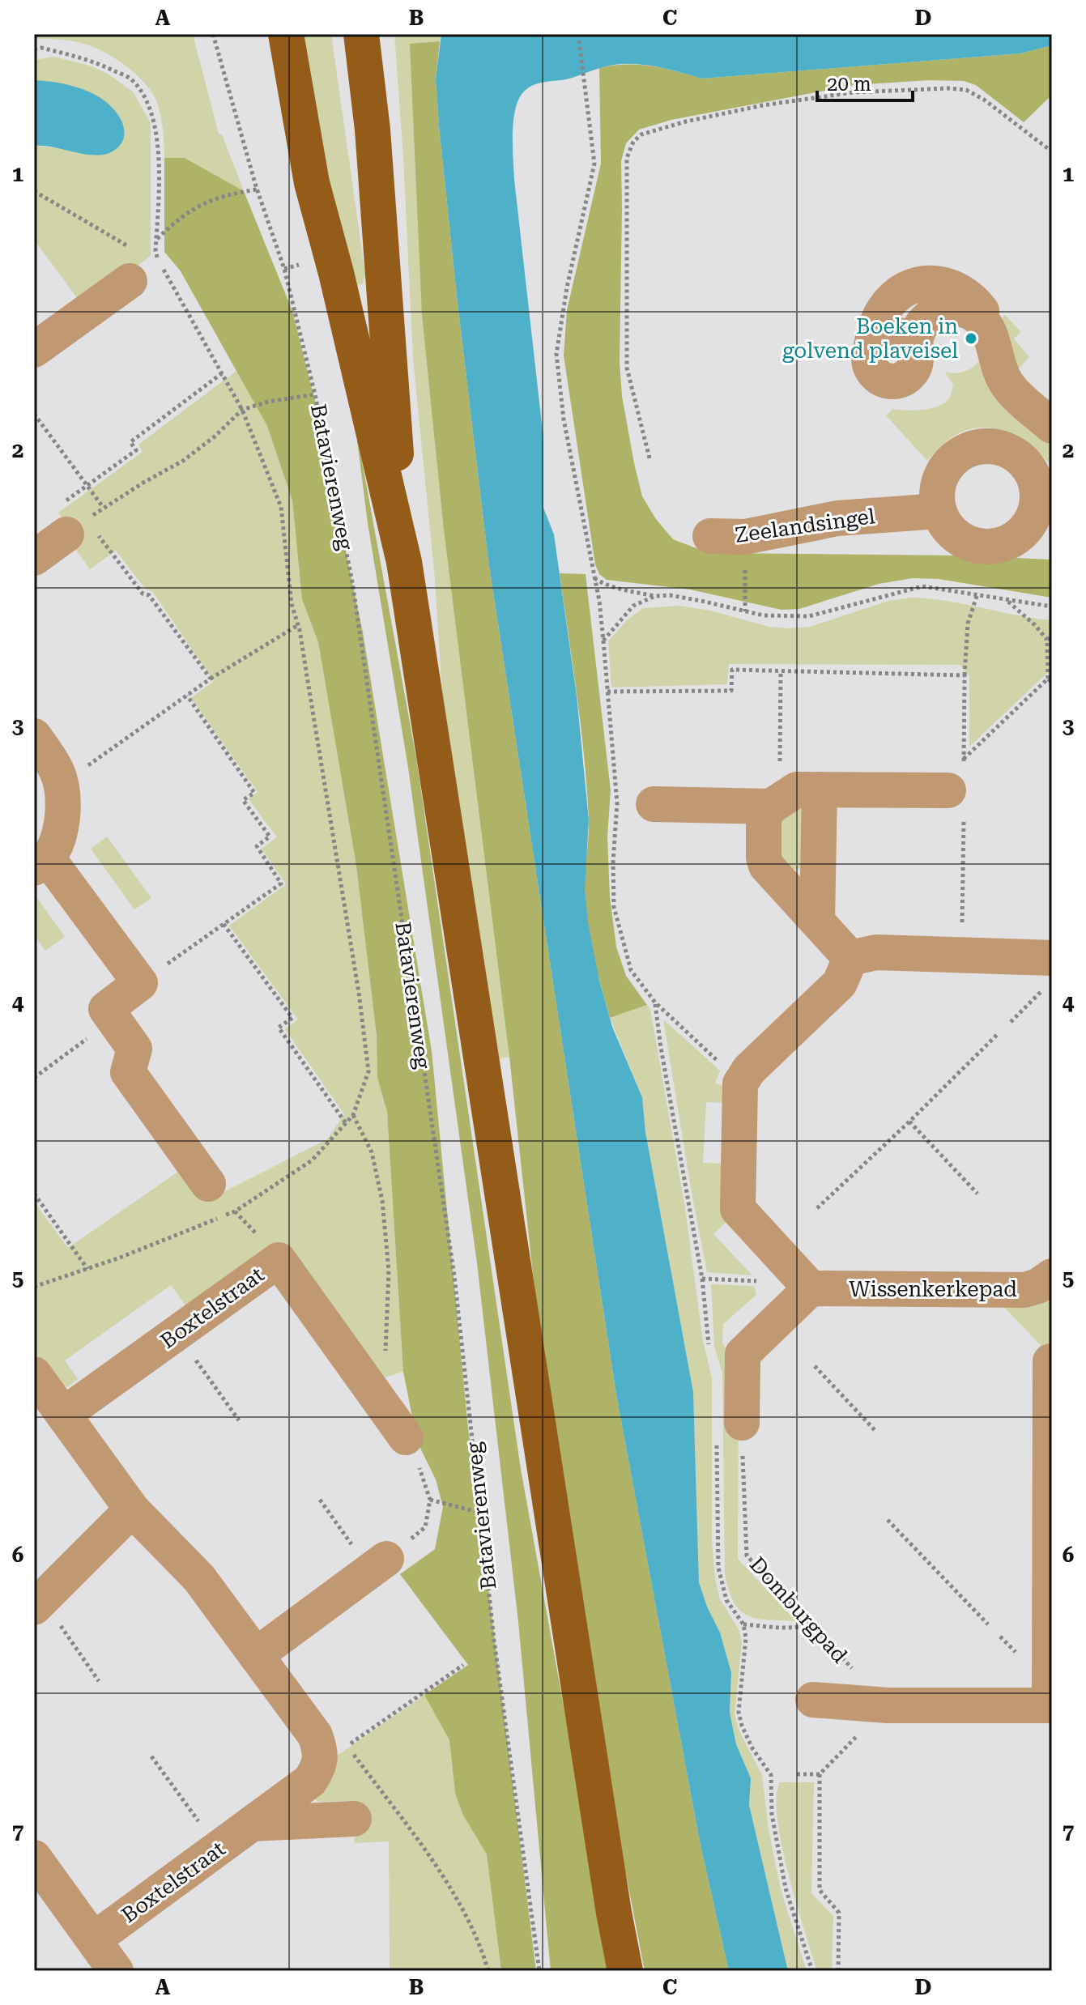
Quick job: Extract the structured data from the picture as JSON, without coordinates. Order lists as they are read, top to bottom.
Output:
{
  "streets": {
    "street": ["Zeelandsingel", "Wissenkerkepad", "Boxtelstraat"],
    "path": ["Batavierenweg", "Domburgpad"]
  },
  "places": ["Boeken in golvend plaveisel"],
  "scale_bar": "20 m",
  "grid": {
    "columns": [
      "A",
      "B",
      "C",
      "D"
    ],
    "rows": [
      "1",
      "2",
      "3",
      "4",
      "5",
      "6",
      "7"
    ]
  }
}
